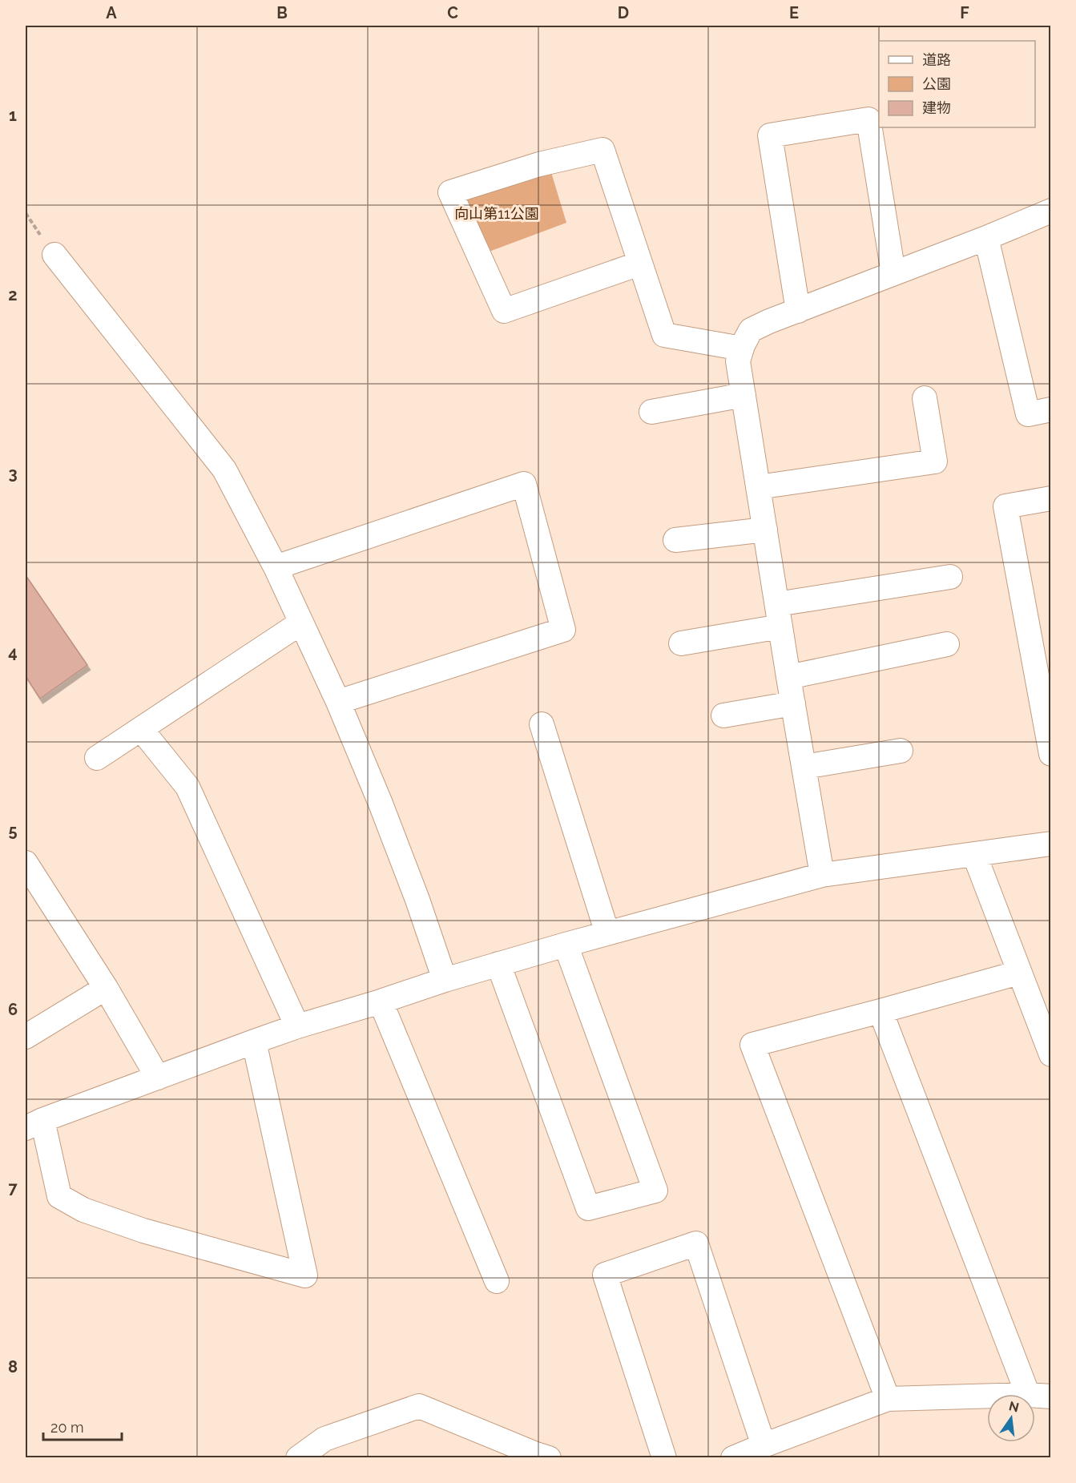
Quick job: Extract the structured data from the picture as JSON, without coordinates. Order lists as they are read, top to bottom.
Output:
{
  "parks": ["向山第11公園"],
  "legend": ["道路", "公園", "建物"],
  "scale_bar": "20 m",
  "north": "top",
  "grid": {
    "columns": [
      "A",
      "B",
      "C",
      "D",
      "E",
      "F"
    ],
    "rows": [
      "1",
      "2",
      "3",
      "4",
      "5",
      "6",
      "7",
      "8"
    ]
  }
}
